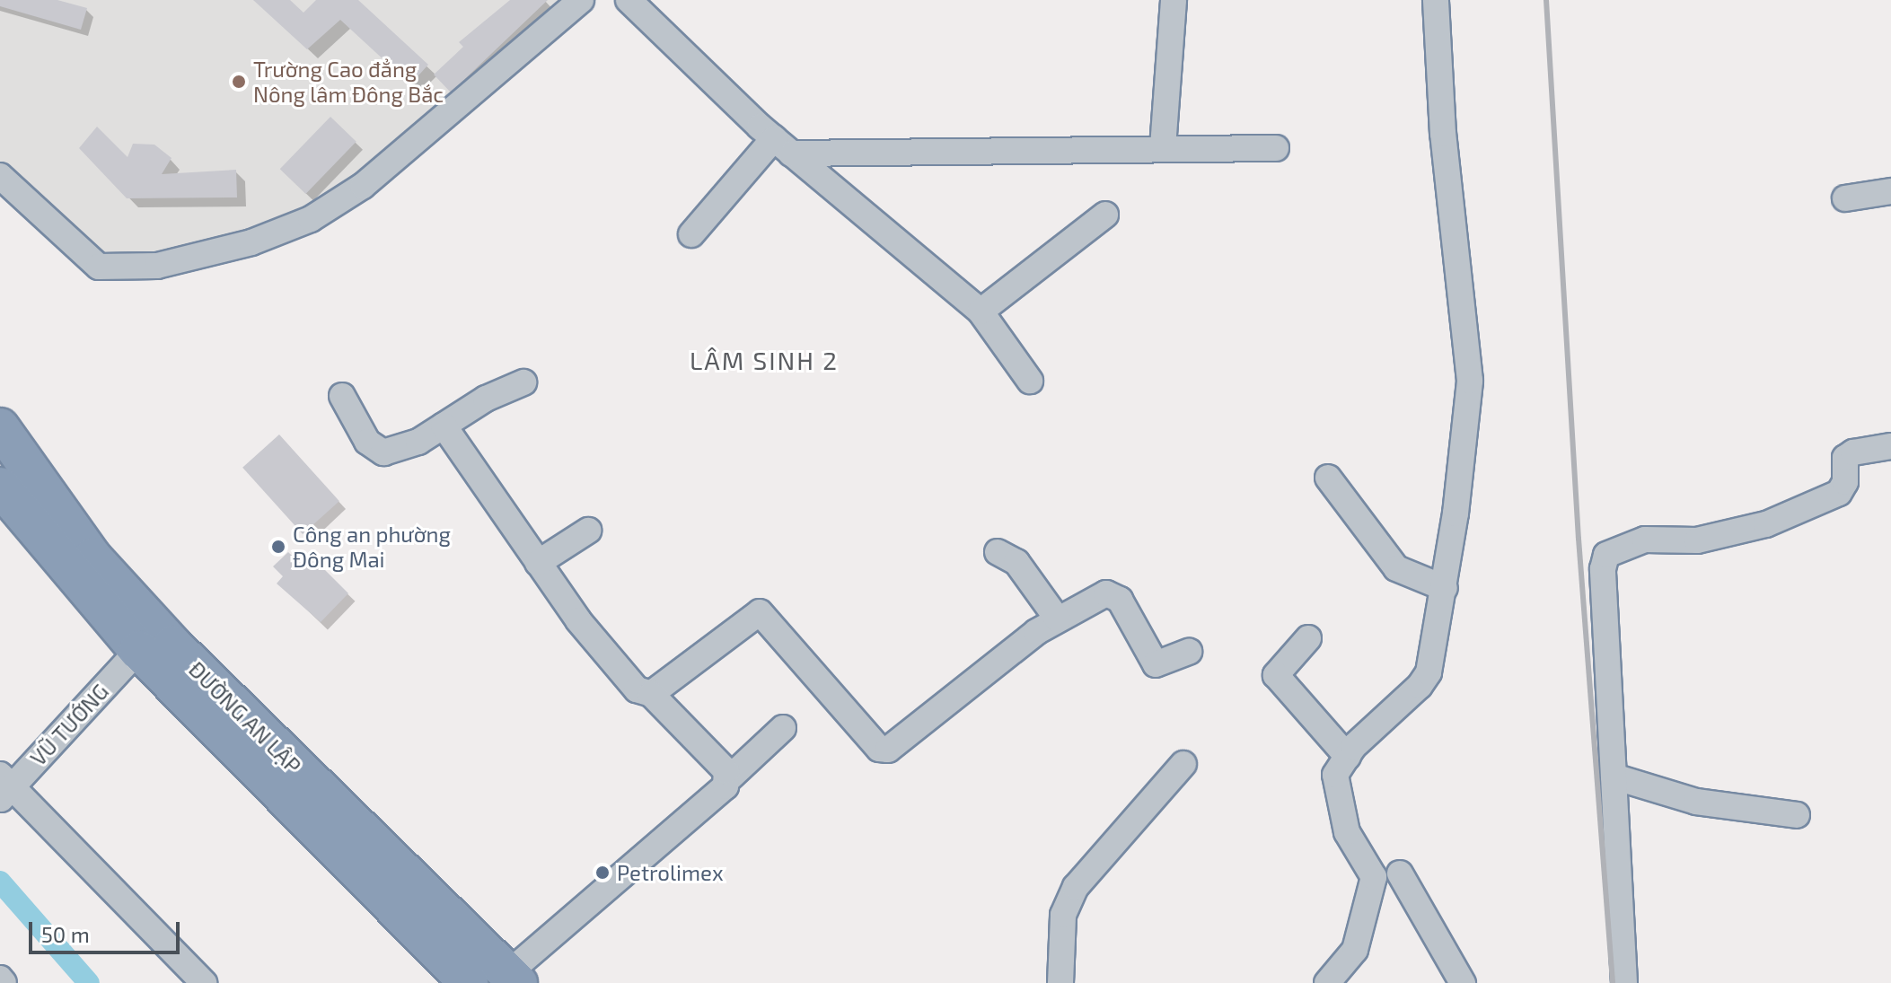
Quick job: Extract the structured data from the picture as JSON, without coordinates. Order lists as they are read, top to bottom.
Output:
{
  "streets": {
    "highway": ["ĐƯỜNG AN LẬP"],
    "street": ["VŨ TƯỚNG"]
  },
  "crossings": [
    ["ĐƯỜNG AN LẬP", "VŨ TƯỚNG"]
  ],
  "districts": ["LÂM SINH 2"],
  "places": ["Trường Cao đẳng Nông lâm Đông Bắc", "Công an phường Đông Mai", "Petrolimex"],
  "scale_bar": "50 m"
}
